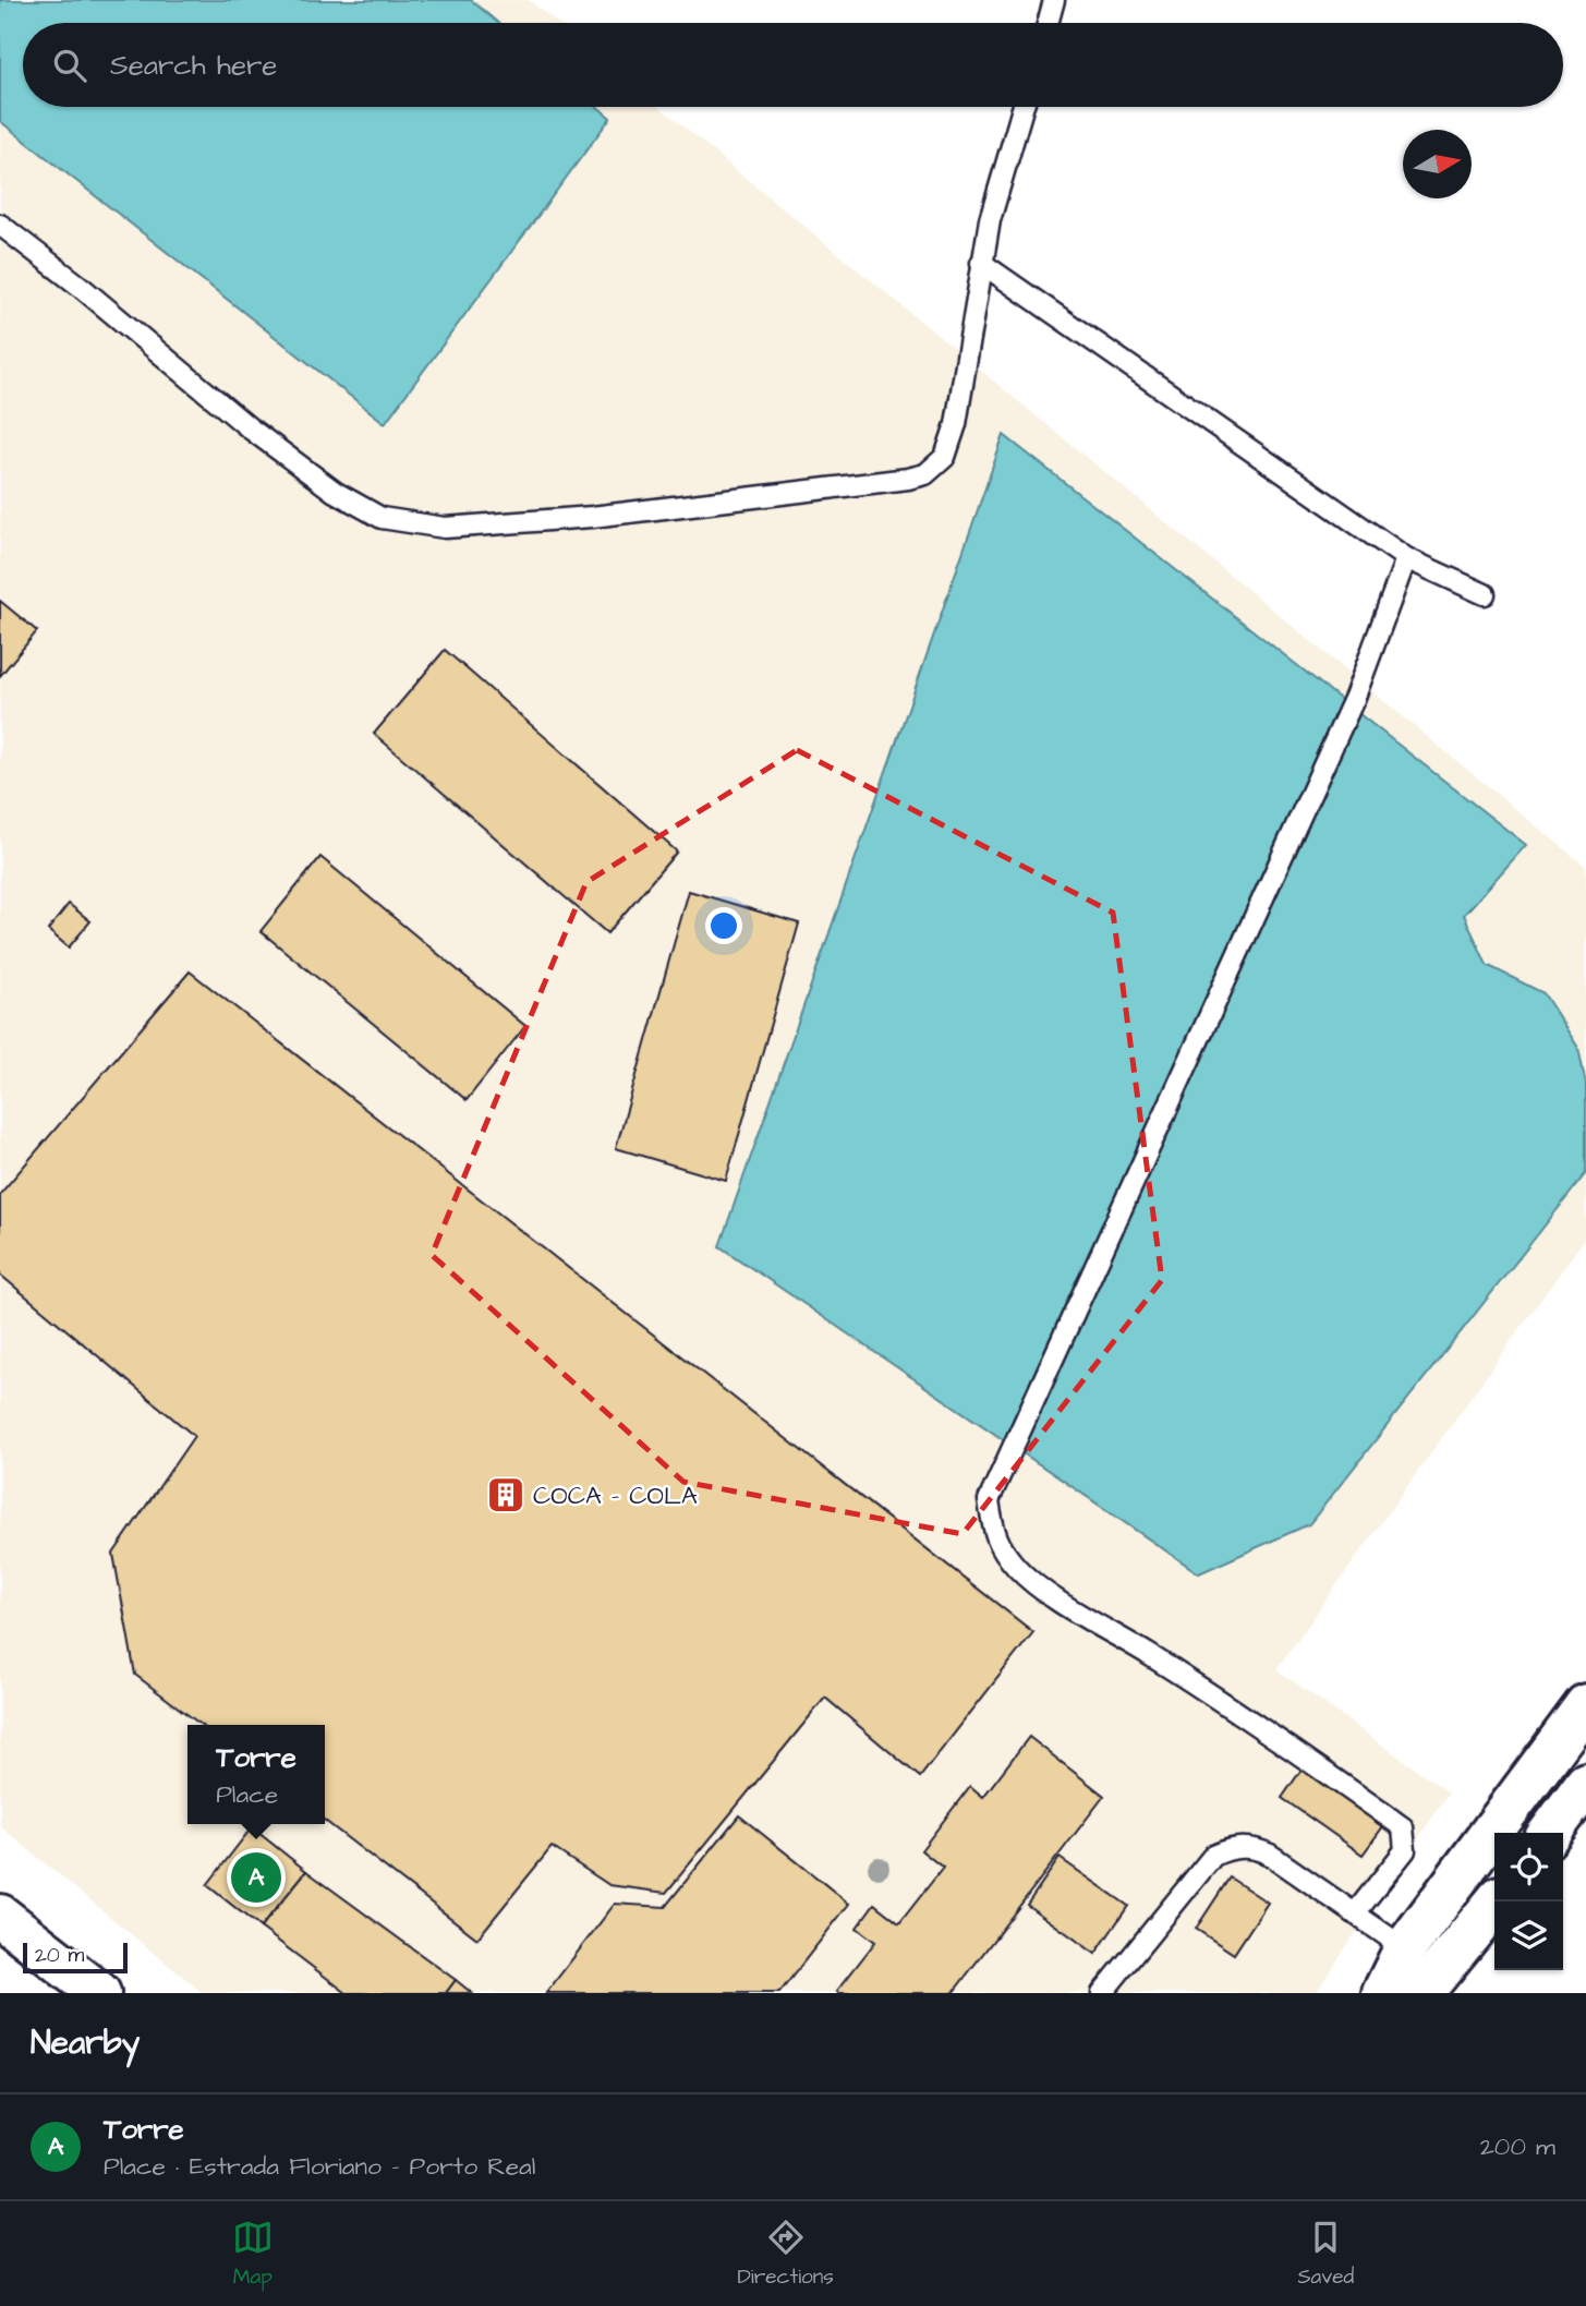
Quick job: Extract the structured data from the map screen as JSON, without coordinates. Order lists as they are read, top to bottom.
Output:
{
  "places": {
    "building": ["COCA - COLA"]
  },
  "scale_bar": "20 m",
  "north": "right",
  "page": {
    "search": "Search here",
    "popup": ["Torre", "Place"],
    "pins": "A",
    "scale": "20 m",
    "heading": "Nearby",
    "list": [
      {
        "mark": "A",
        "name": "Torre",
        "note": "Place · Estrada Floriano - Porto Real",
        "value": "200 m"
      }
    ],
    "nav": ["Map", "Directions", "Saved"]
  }
}
